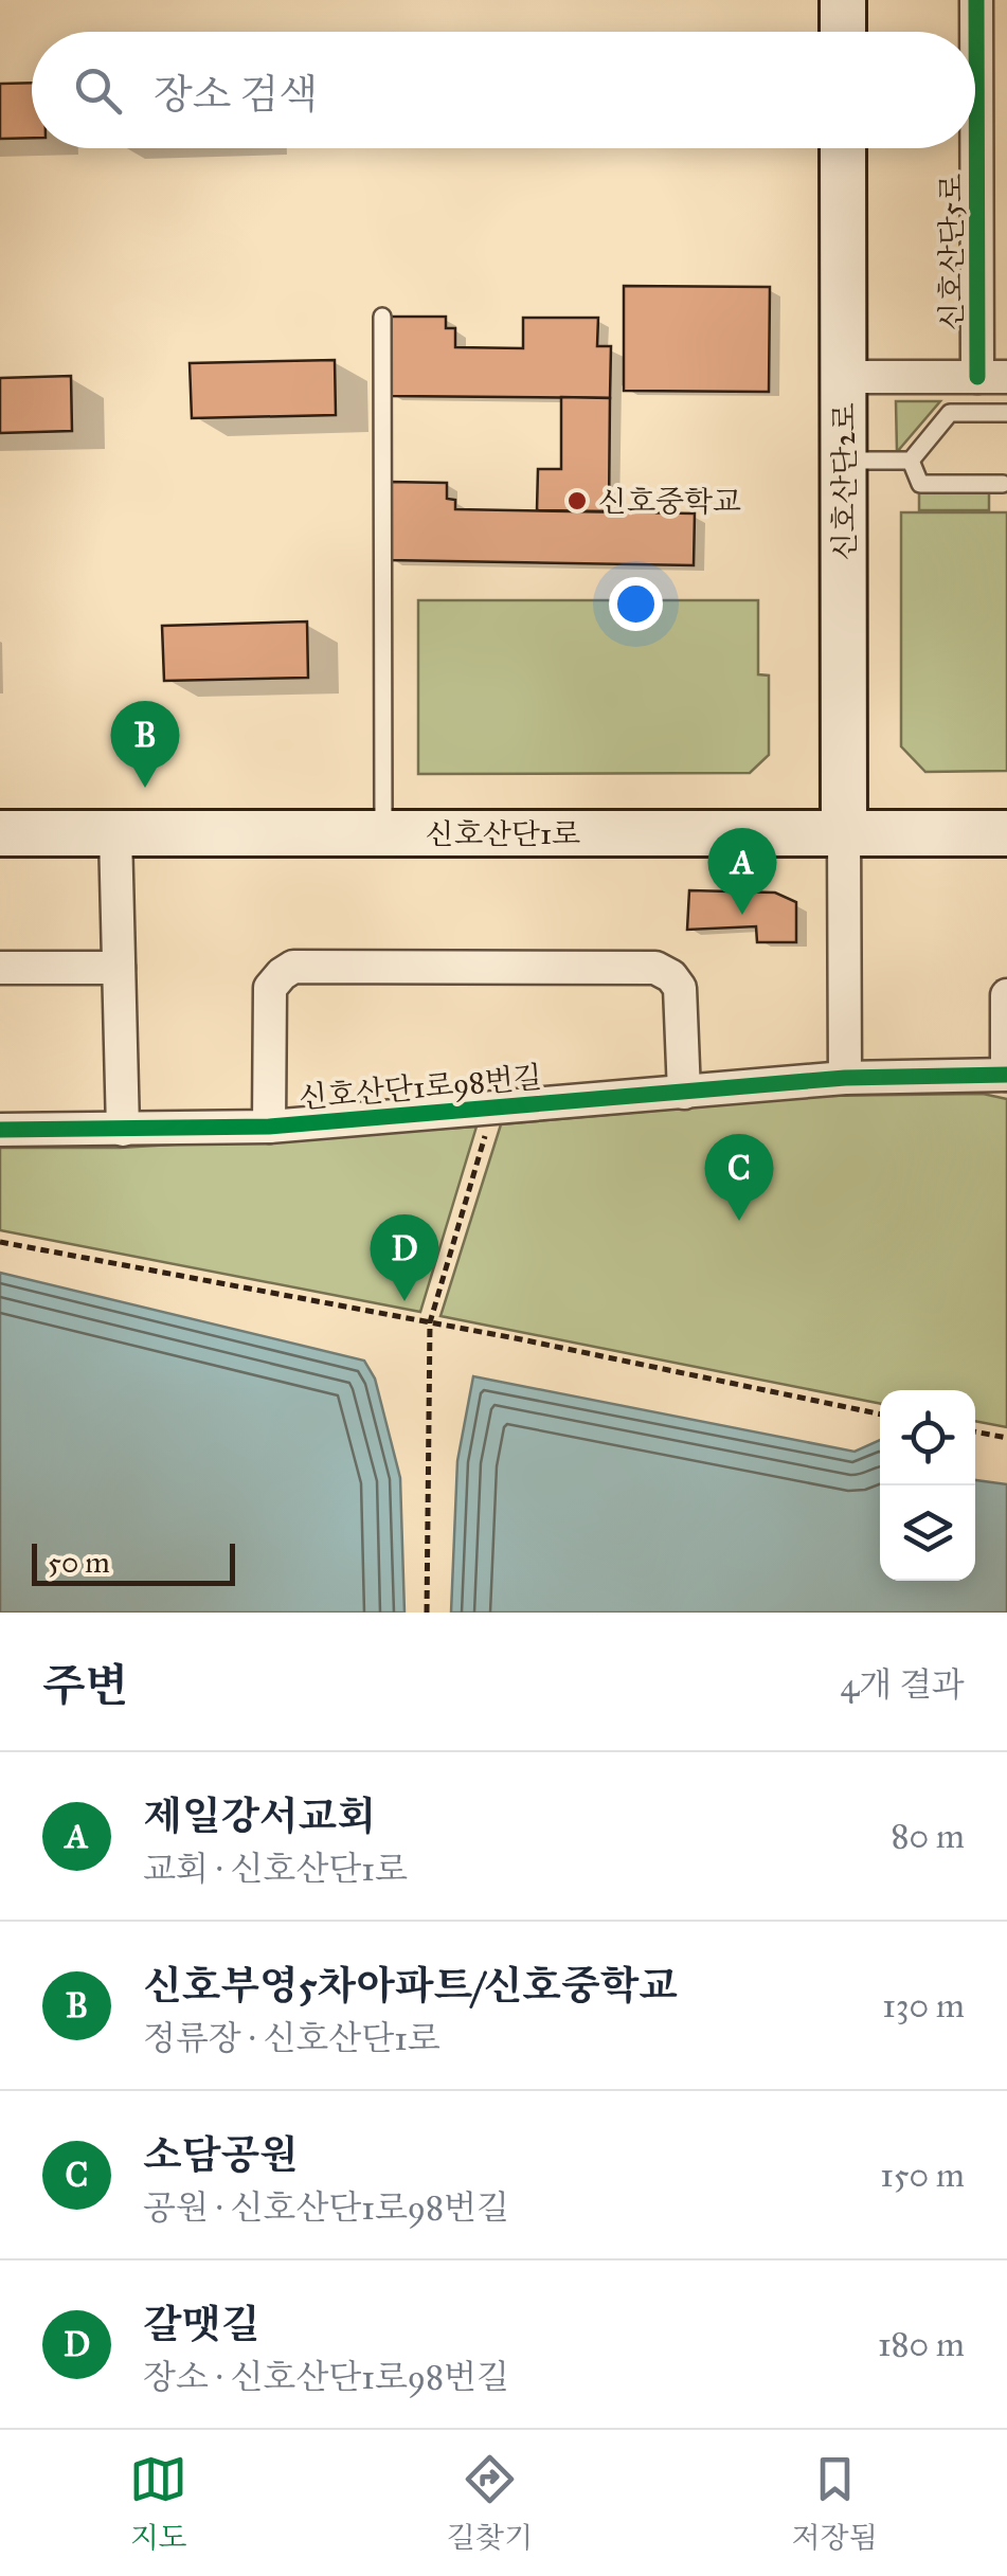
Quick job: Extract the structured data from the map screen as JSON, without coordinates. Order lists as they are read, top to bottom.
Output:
{
  "streets": {
    "main road": ["신호산단2로", "신호산단1로"],
    "street": ["신호산단5로", "신호산단1로98번길"]
  },
  "crossings": [
    ["신호산단2로", "신호산단1로"]
  ],
  "places": ["신호중학교"],
  "scale_bar": "50 m",
  "page": {
    "search": "장소 검색",
    "pins": [
      "B",
      "A",
      "C",
      "D"
    ],
    "scale": "50 m",
    "heading": ["주변", "4개 결과"],
    "list": [
      {
        "mark": "A",
        "name": "제일강서교회",
        "note": "교회 · 신호산단1로",
        "value": "80 m"
      },
      {
        "mark": "B",
        "name": "신호부영5차아파트/신호중학교",
        "note": "정류장 · 신호산단1로",
        "value": "130 m"
      },
      {
        "mark": "C",
        "name": "소담공원",
        "note": "공원 · 신호산단1로98번길",
        "value": "150 m"
      },
      {
        "mark": "D",
        "name": "갈맷길",
        "note": "장소 · 신호산단1로98번길",
        "value": "180 m"
      }
    ],
    "nav": ["지도", "길찾기", "저장됨"]
  }
}
